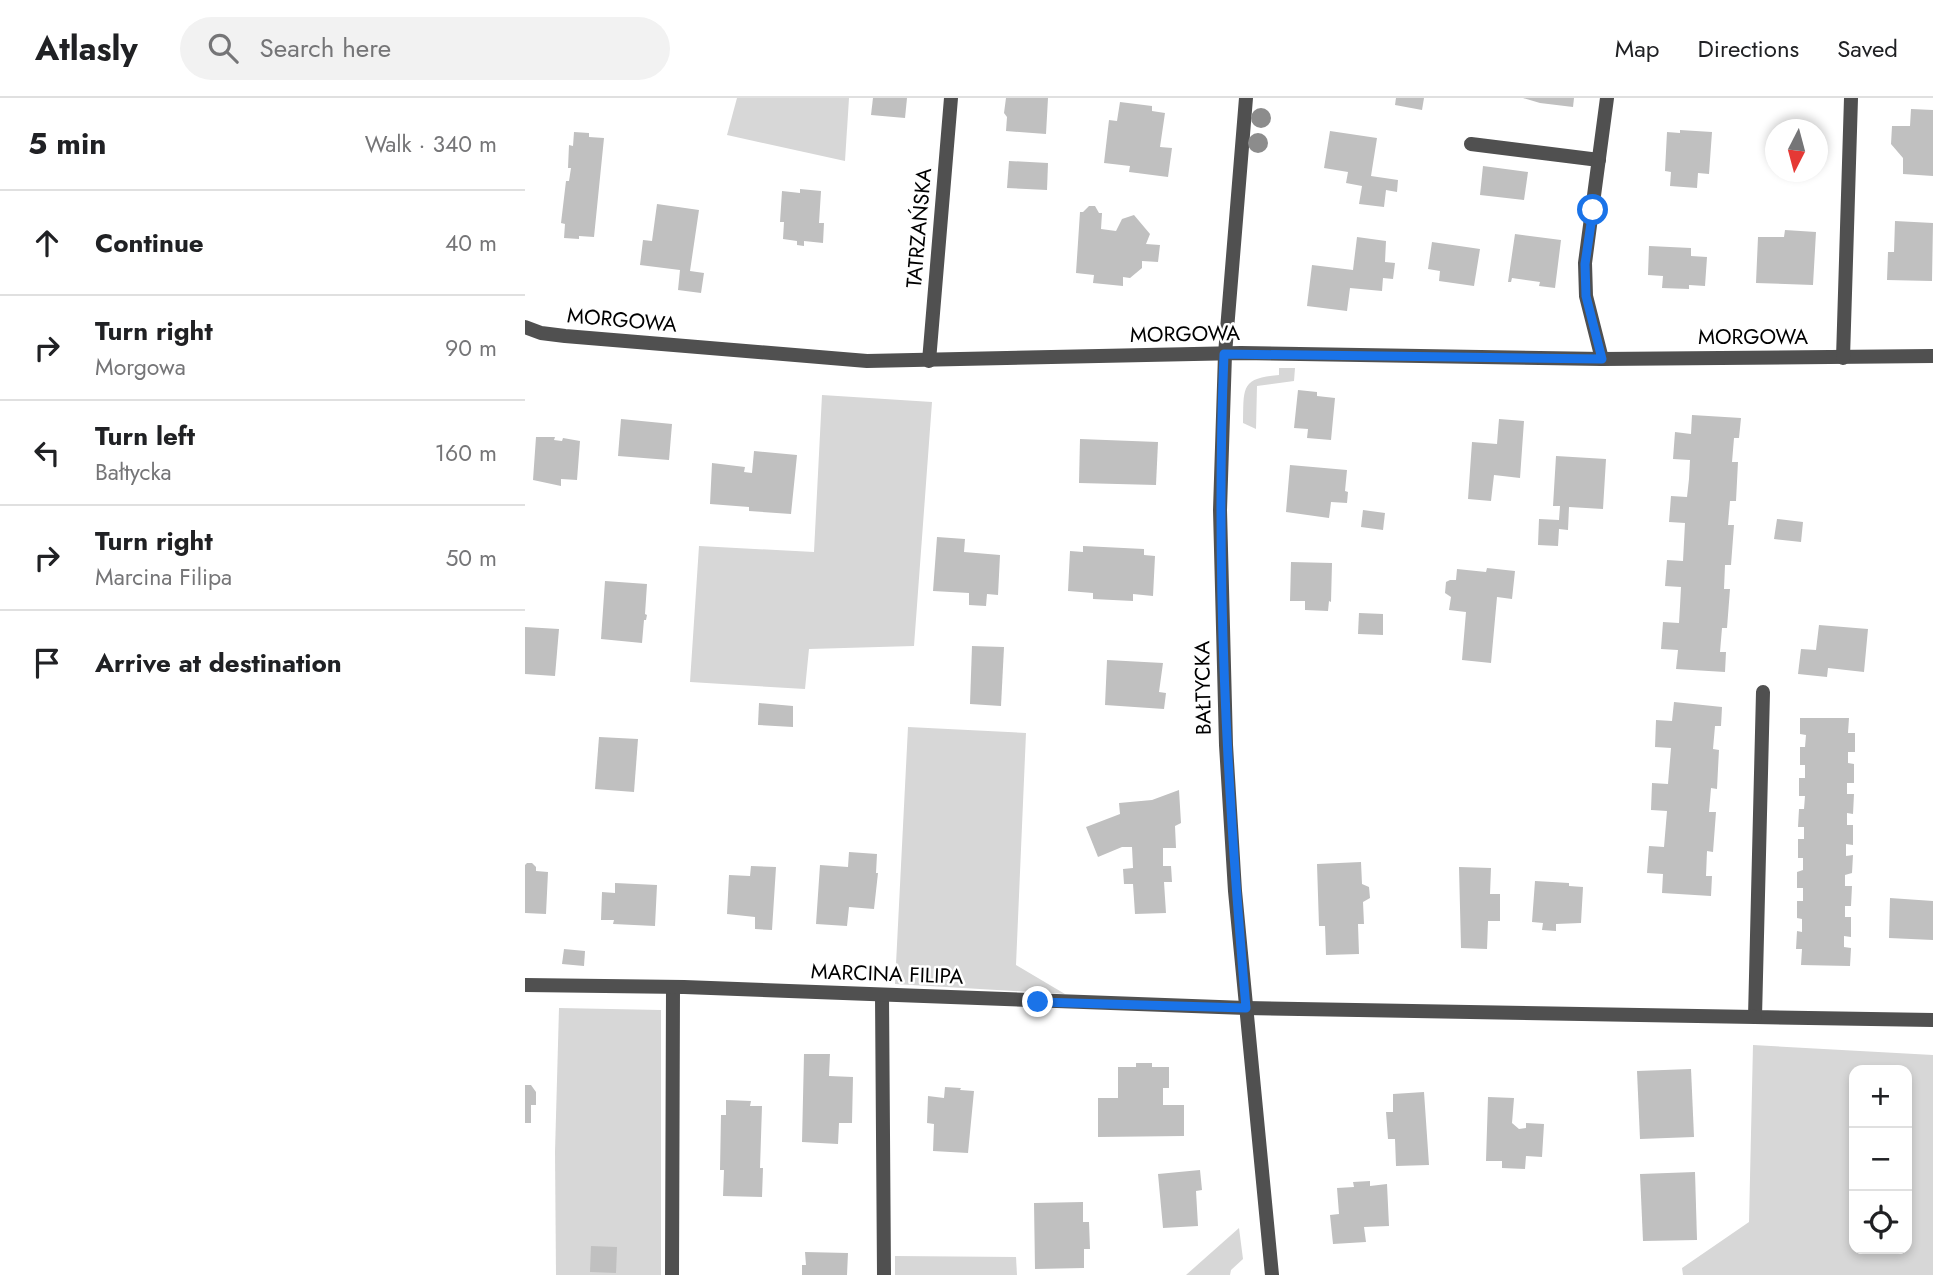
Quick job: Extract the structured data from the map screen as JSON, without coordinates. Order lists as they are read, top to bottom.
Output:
{
  "streets": {
    "street": [
      "TATRZAŃSKA",
      "MORGOWA",
      "BAŁTYCKA",
      "MARCINA FILIPA"
    ]
  },
  "crossings": [
    ["TATRZAŃSKA", "MORGOWA"],
    ["MORGOWA", "BAŁTYCKA"],
    ["BAŁTYCKA", "MARCINA FILIPA"]
  ],
  "north": "bottom",
  "page": {
    "header": "Atlasly",
    "search": "Search here",
    "nav": ["Map", "Directions", "Saved"],
    "heading": ["5 min", "Walk · 340 m"],
    "list": [
      ["Continue", "40 m"],
      ["Turn right", "Morgowa", "90 m"],
      ["Turn left", "Bałtycka", "160 m"],
      ["Turn right", "Marcina Filipa", "50 m"],
      "Arrive at destination"
    ],
    "map_buttons": ["+", "−"]
  }
}
